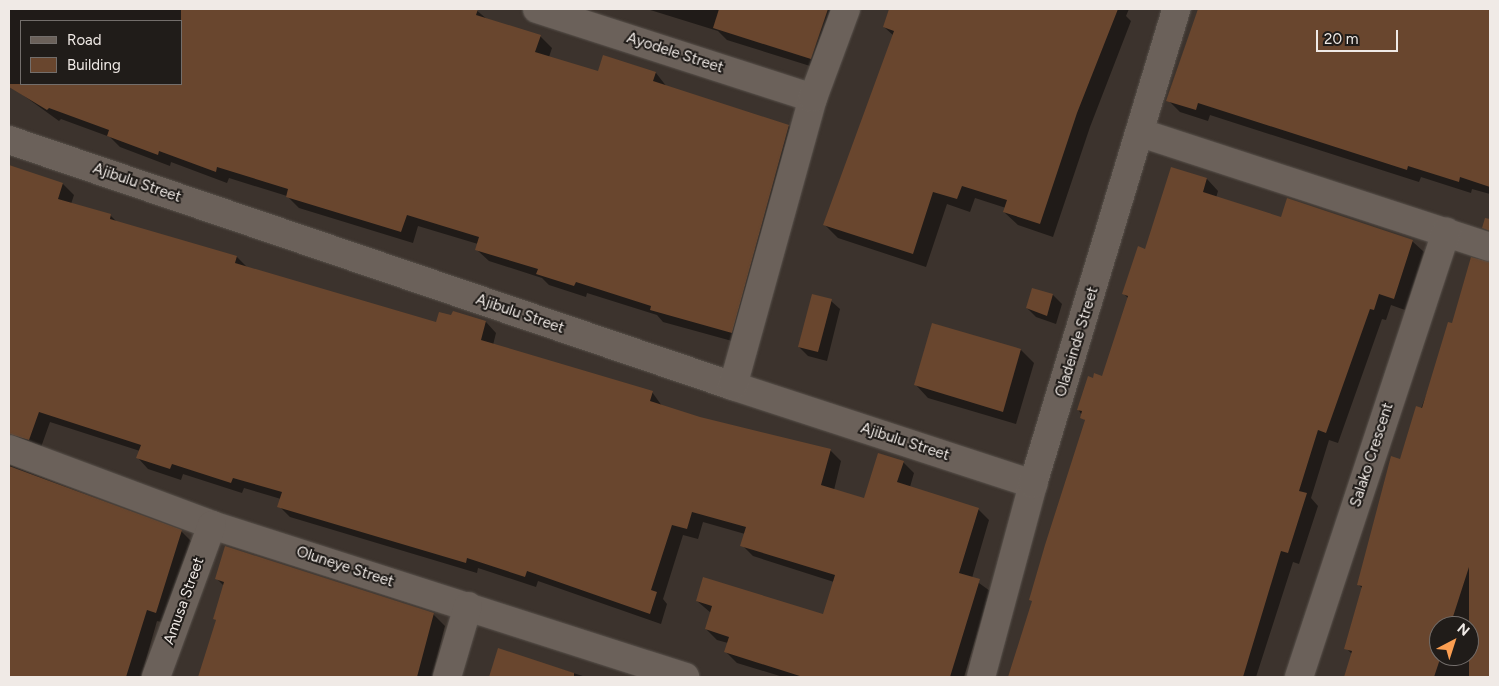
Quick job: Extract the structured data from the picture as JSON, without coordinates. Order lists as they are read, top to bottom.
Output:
{
  "streets": {
    "street": [
      "Ayodele Street",
      "Ajibulu Street",
      "Oladeinde Street",
      "Salako Crescent",
      "Oluneye Street",
      "Amusa Street"
    ]
  },
  "crossings": [
    ["Ajibulu Street", "Oladeinde Street"],
    ["Oluneye Street", "Amusa Street"]
  ],
  "legend": ["Road", "Building"],
  "scale_bar": "20 m",
  "north": "top right"
}
